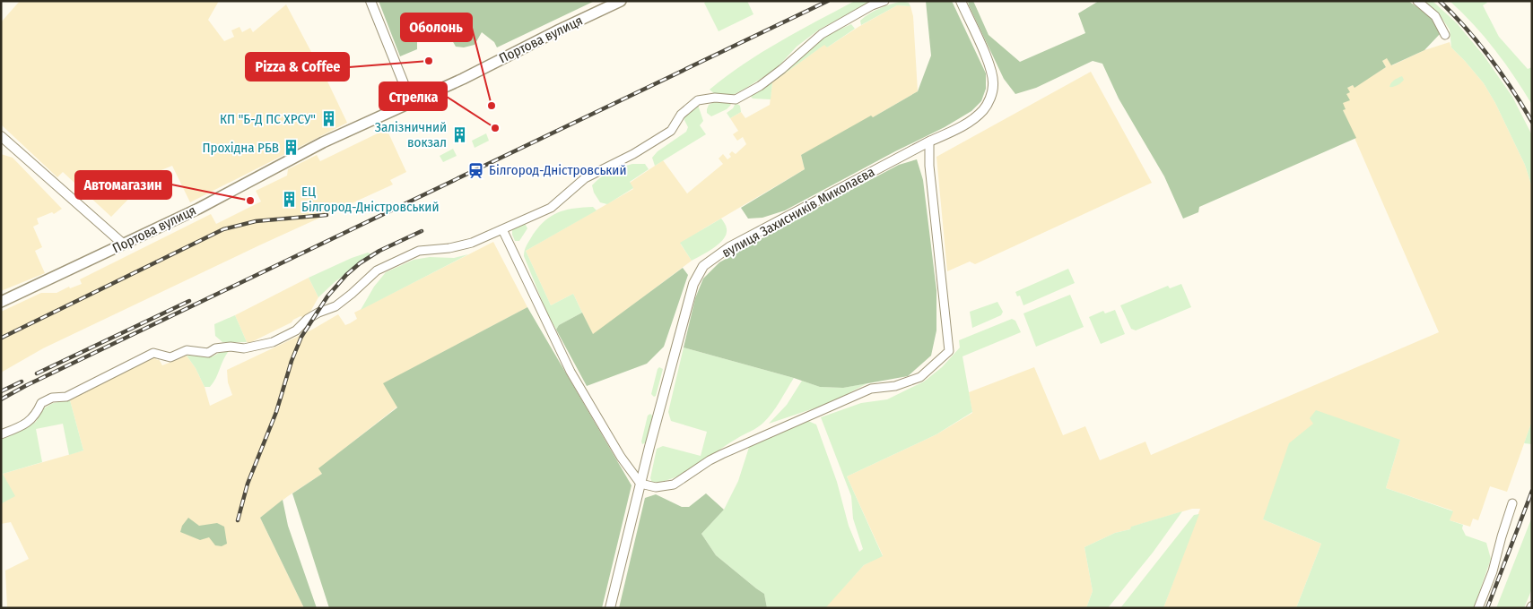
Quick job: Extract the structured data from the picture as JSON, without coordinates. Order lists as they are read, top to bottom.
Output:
{
  "streets": {
    "main road": ["Портова вулиця"],
    "street": ["вулиця Захисників Миколаєва"]
  },
  "places": {
    "other": [
      "Pizza & Coffee",
      "Оболонь",
      "Стрелка",
      "Автомагазин"
    ],
    "building": [
      "КП \"Б-Д ПС ХРСУ\"",
      "Залізничний вокзал",
      "Прохідна РБВ",
      "ЕЦ Білгород-Дністровський"
    ],
    "station": ["Білгород-Дністровський"]
  }
}
